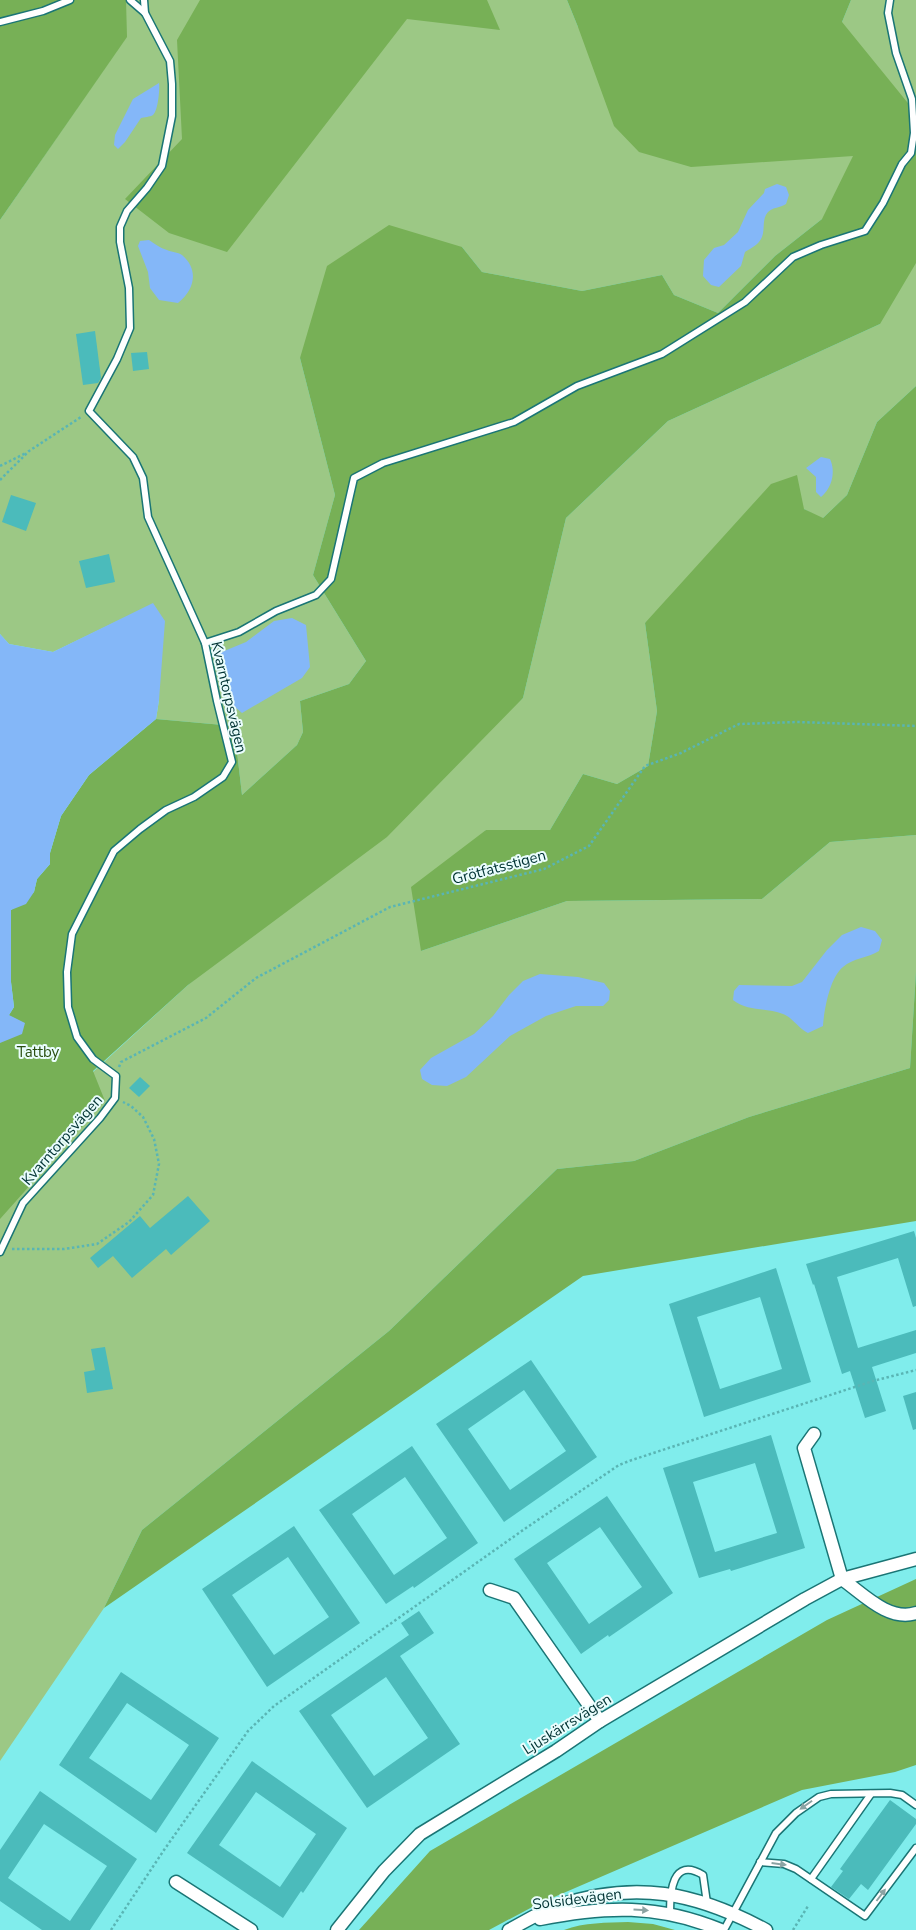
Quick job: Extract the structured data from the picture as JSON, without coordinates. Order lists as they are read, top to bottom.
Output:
{
  "streets": {
    "street": ["Ljuskärrsvägen", "Solsidevägen"],
    "lane": ["Kvarntorpsvägen"],
    "path": ["Grötfatsstigen"]
  },
  "crossings": [
    ["Kvarntorpsvägen", "Grötfatsstigen"]
  ],
  "parks": ["Tattby"]
}
